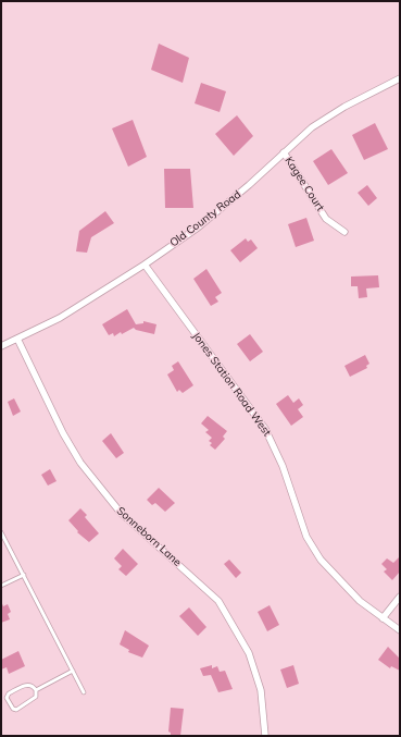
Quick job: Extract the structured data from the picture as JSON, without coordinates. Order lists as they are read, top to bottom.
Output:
{
  "streets": {
    "street": [
      "Kagee Court",
      "Old County Road",
      "Jones Station Road West",
      "Sonneborn Lane"
    ]
  },
  "crossings": [
    ["Kagee Court", "Old County Road"],
    ["Old County Road", "Jones Station Road West"],
    ["Old County Road", "Sonneborn Lane"]
  ]
}
